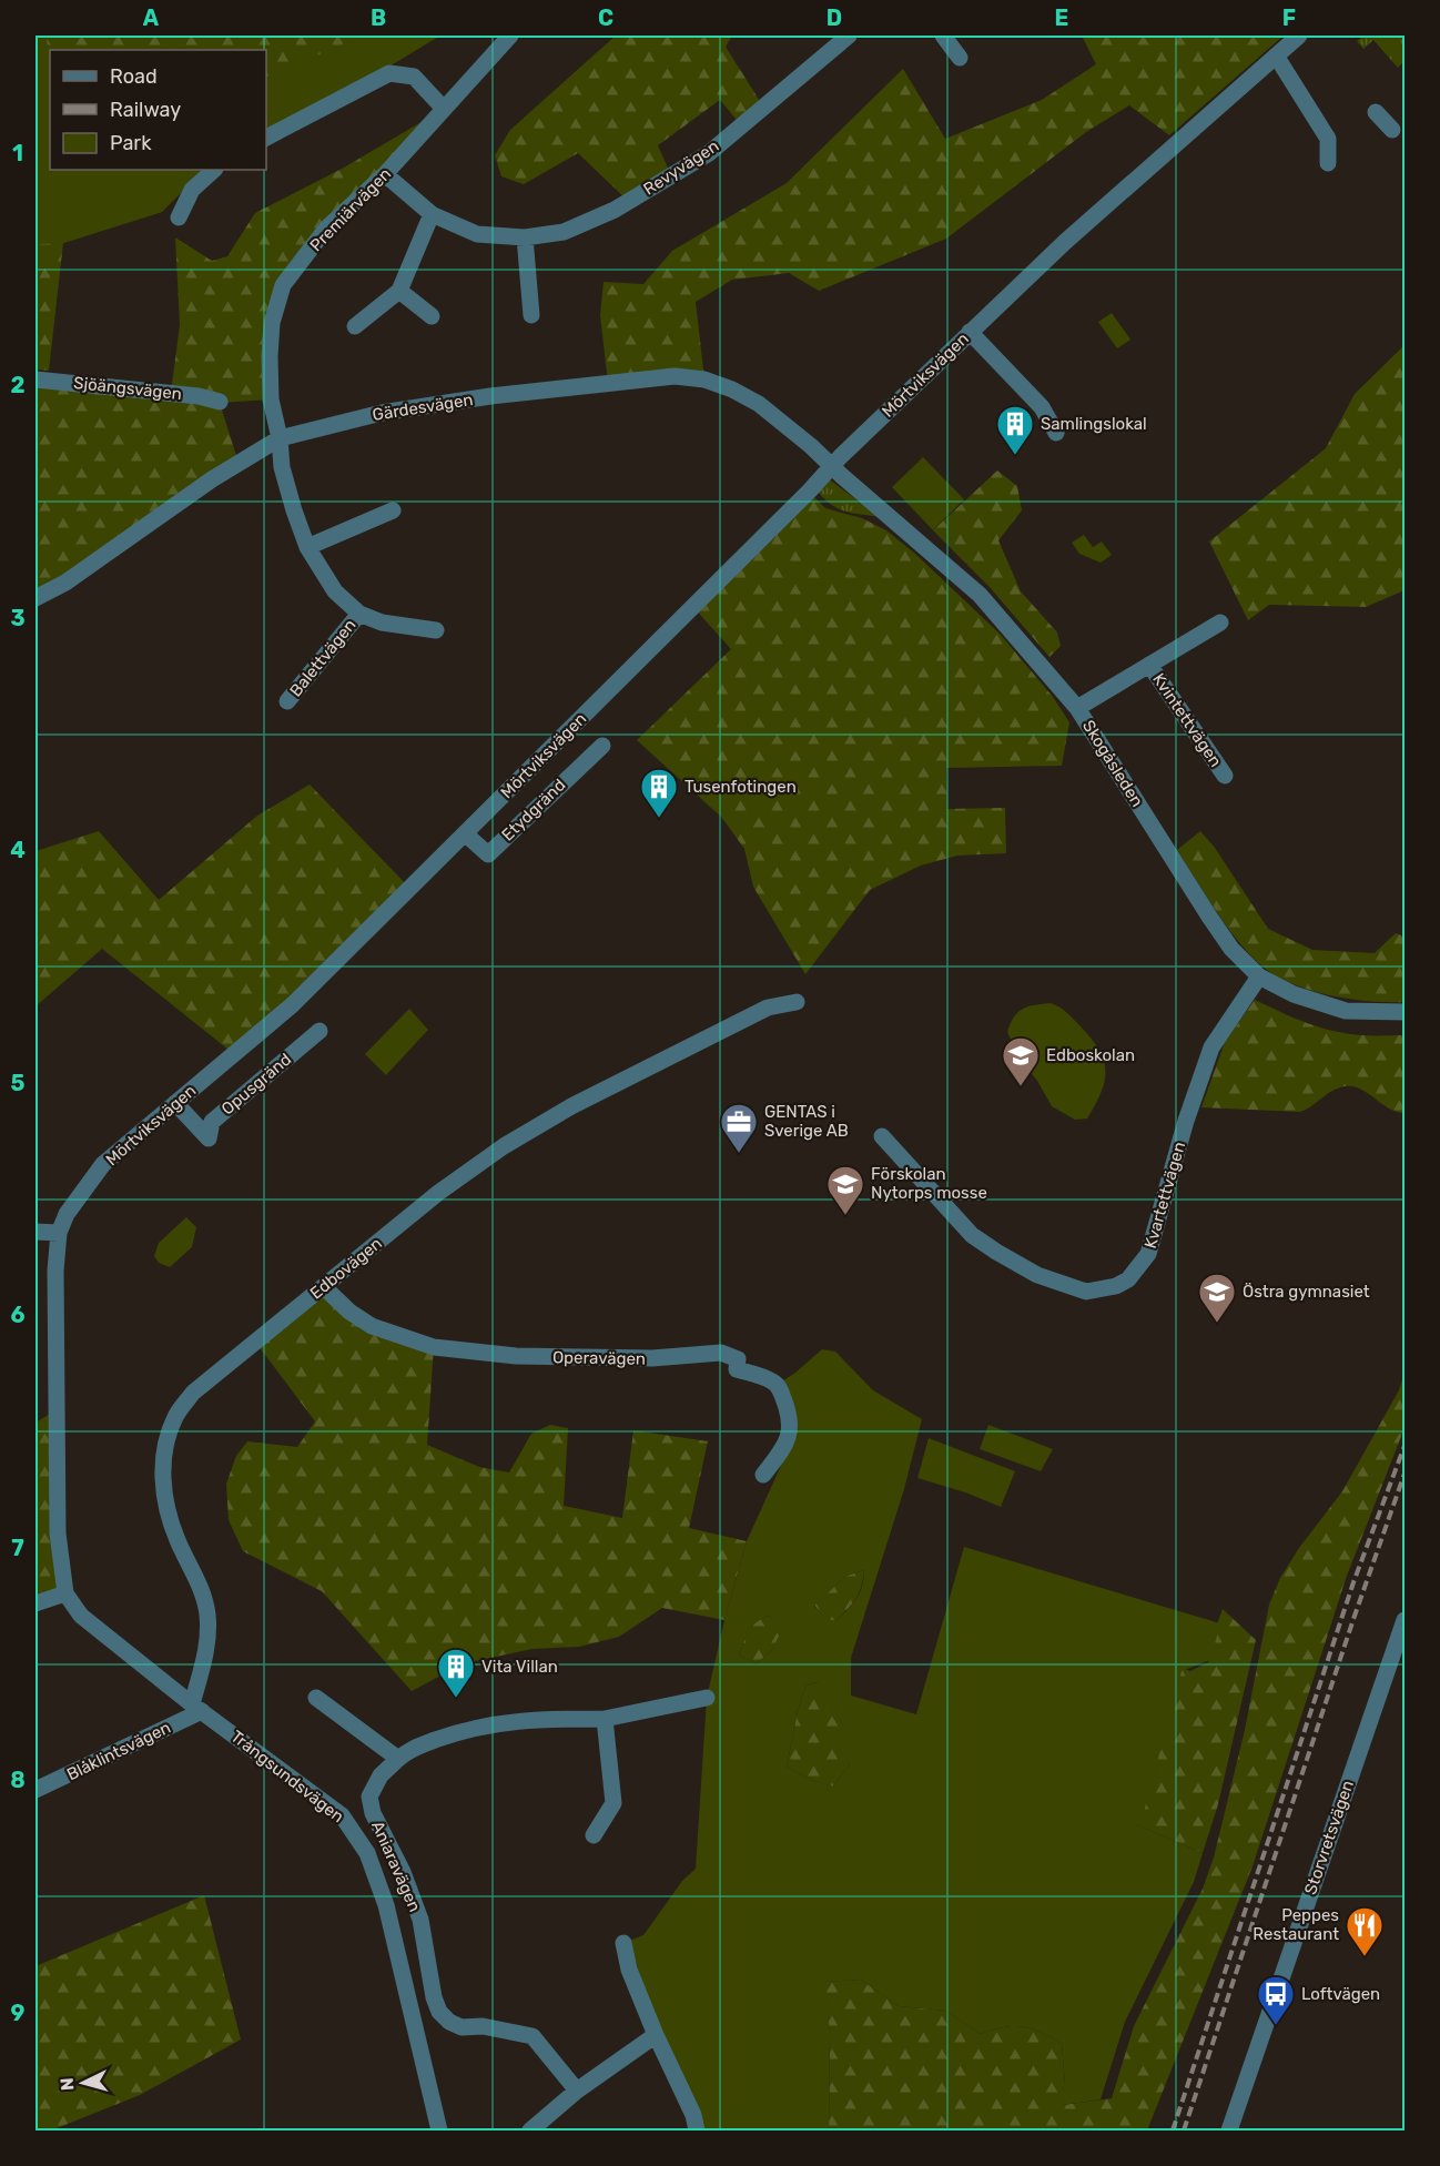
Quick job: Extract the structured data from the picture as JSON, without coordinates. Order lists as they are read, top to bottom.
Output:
{
  "streets": {
    "street": [
      "Revyvägen",
      "Premiärvägen",
      "Mörtviksvägen",
      "Sjöängsvägen",
      "Gärdesvägen",
      "Balettvägen",
      "Kvintettvägen",
      "Skogåsleden",
      "Etydgränd",
      "Opusgränd",
      "Kvartettvägen",
      "Edbovägen",
      "Operavägen",
      "Blåklintsvägen",
      "Trångsundsvägen",
      "Storvretsvägen",
      "Aniaravägen"
    ]
  },
  "crossings": [
    ["Revyvägen", "Premiärvägen"],
    ["Premiärvägen", "Gärdesvägen"],
    ["Premiärvägen", "Balettvägen"],
    ["Mörtviksvägen", "Gärdesvägen"],
    ["Mörtviksvägen", "Skogåsleden"],
    ["Mörtviksvägen", "Etydgränd"],
    ["Mörtviksvägen", "Opusgränd"],
    ["Mörtviksvägen", "Trångsundsvägen"],
    ["Gärdesvägen", "Balettvägen"],
    ["Gärdesvägen", "Skogåsleden"],
    ["Kvintettvägen", "Skogåsleden"],
    ["Skogåsleden", "Kvartettvägen"],
    ["Edbovägen", "Operavägen"],
    ["Edbovägen", "Blåklintsvägen"],
    ["Edbovägen", "Trångsundsvägen"],
    ["Blåklintsvägen", "Trångsundsvägen"]
  ],
  "places": {
    "building": ["Samlingslokal", "Tusenfotingen", "Vita Villan"],
    "school or university": ["Edboskolan", "Förskolan Nytorps mosse", "Östra gymnasiet"],
    "office": ["GENTAS i Sverige AB"],
    "restaurant": ["Peppes Restaurant"],
    "bus stop": ["Loftvägen"]
  },
  "legend": ["Road", "Railway", "Park"],
  "north": "left",
  "grid": {
    "columns": [
      "A",
      "B",
      "C",
      "D",
      "E",
      "F"
    ],
    "rows": [
      "1",
      "2",
      "3",
      "4",
      "5",
      "6",
      "7",
      "8",
      "9"
    ]
  }
}
